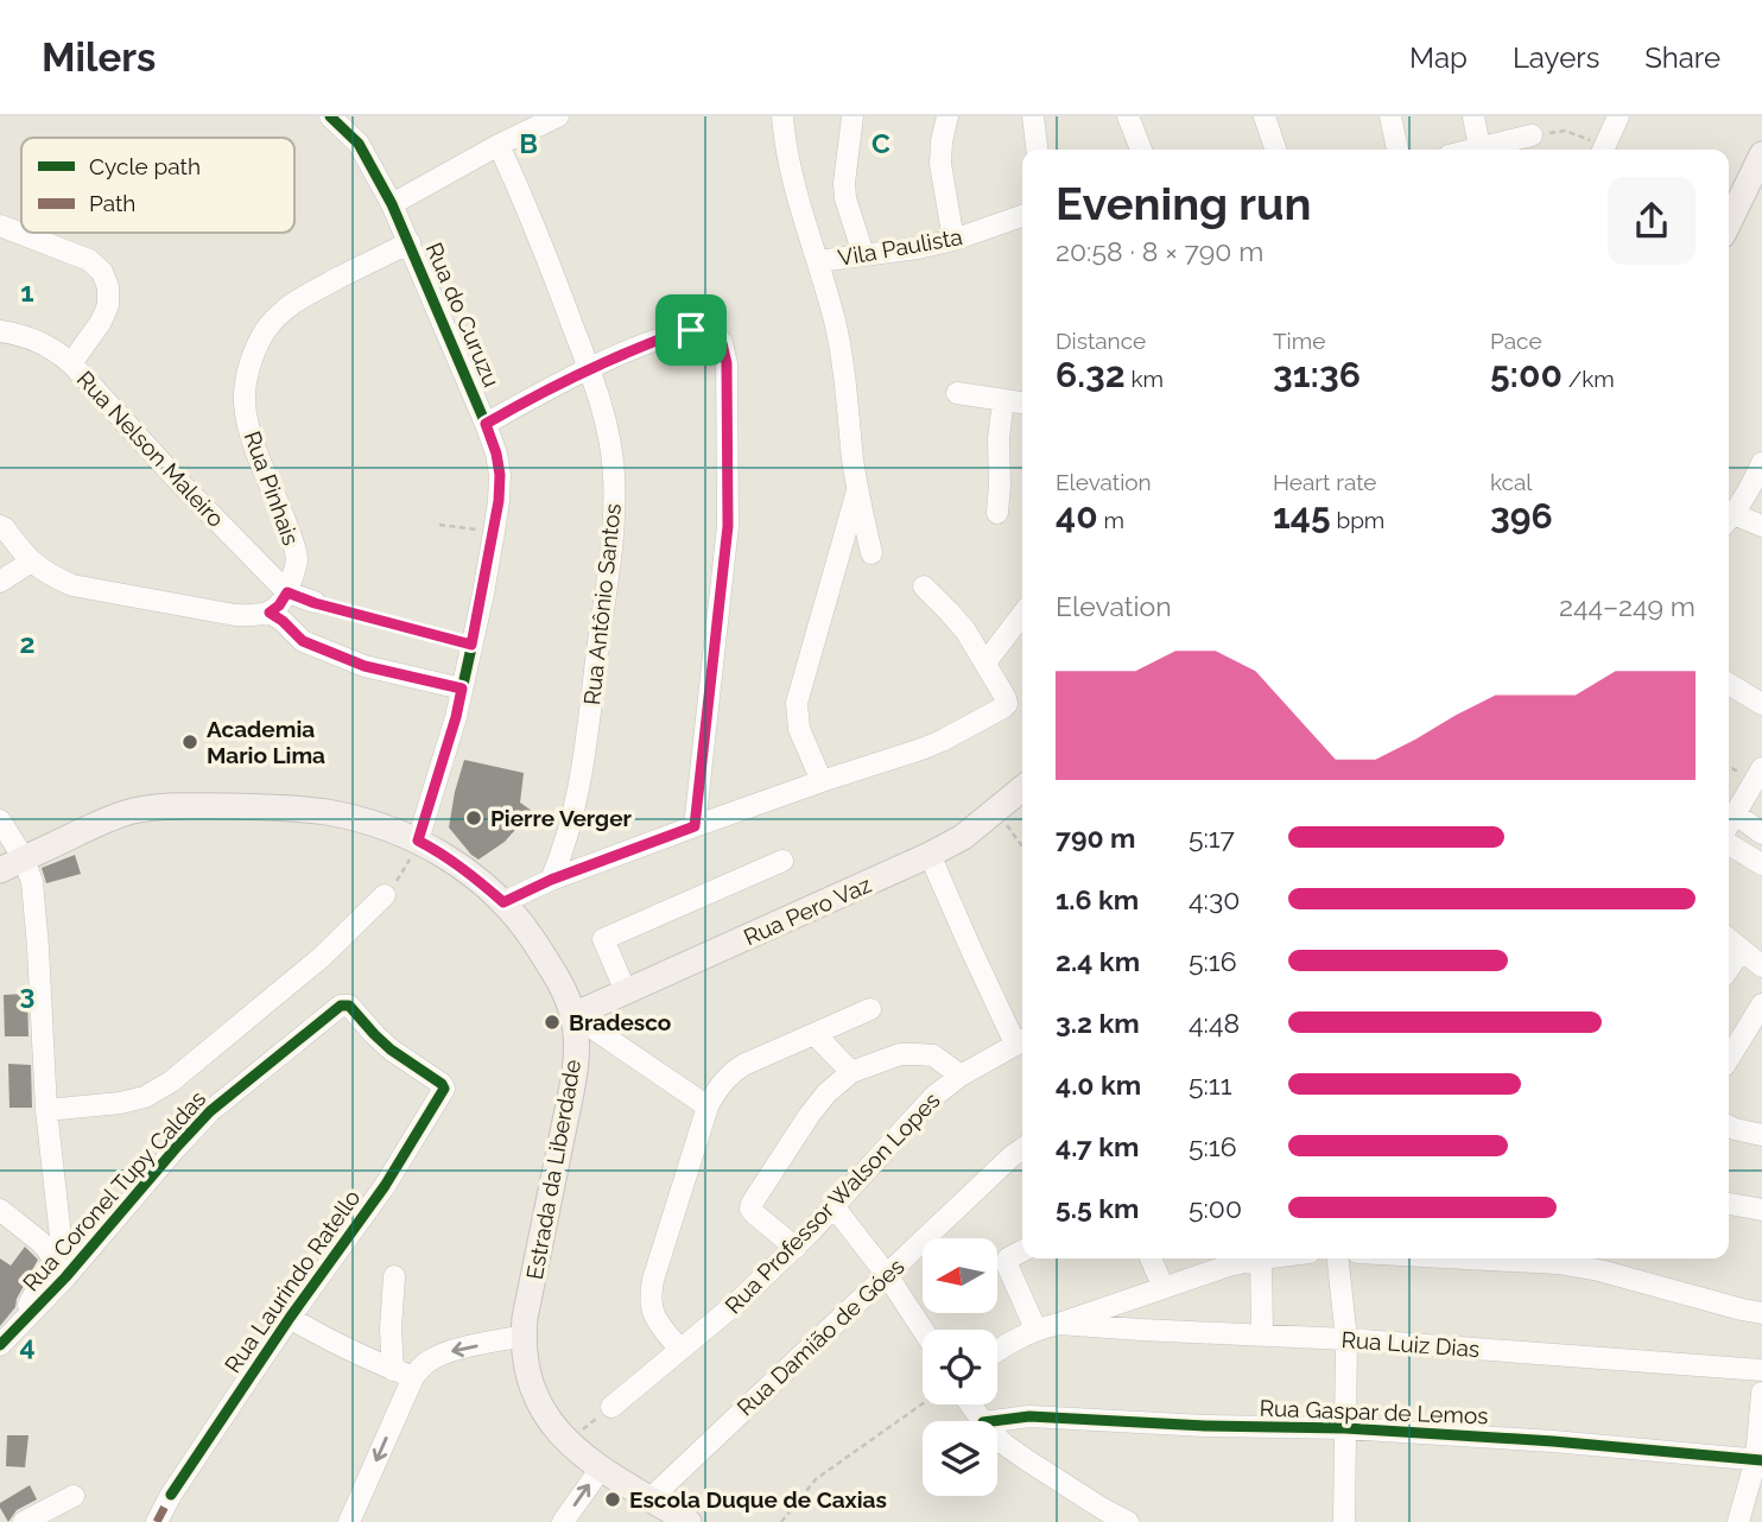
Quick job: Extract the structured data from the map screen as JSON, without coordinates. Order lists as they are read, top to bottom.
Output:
{
  "streets": {
    "main road": ["Rua Pero Vaz", "Estrada da Liberdade"],
    "street": [
      "Vila Paulista",
      "Rua do Curuzu",
      "Rua Nelson Maleiro",
      "Rua Pinhais",
      "Rua Antônio Santos",
      "Rua Coronel Tupy Caldas",
      "Rua Professor Walson Lopes",
      "Rua Laurindo Ratello",
      "Rua Damião de Góes",
      "Rua Luiz Dias",
      "Rua Gaspar de Lemos"
    ]
  },
  "crossings": [
    ["Rua do Curuzu", "Rua Pinhais"],
    ["Rua do Curuzu", "Estrada da Liberdade"],
    ["Rua Nelson Maleiro", "Rua Pinhais"],
    ["Rua Pero Vaz", "Estrada da Liberdade"],
    ["Estrada da Liberdade", "Rua Damião de Góes"],
    ["Rua Coronel Tupy Caldas", "Rua Laurindo Ratello"]
  ],
  "places": [
    "Academia Mario Lima",
    "Pierre Verger",
    "Bradesco",
    "Escola Duque de Caxias"
  ],
  "legend": ["Cycle path", "Path"],
  "north": "left",
  "page": {
    "header": "Milers",
    "nav": ["Map", "Layers", "Share"],
    "heading": ["Evening run", "20:58 · 8 × 790 m"],
    "stats": [
      ["Distance", "6.32 km"],
      ["Time", "31:36"],
      ["Pace", "5:00 /km"],
      ["Elevation", "40 m"],
      ["Heart rate", "145 bpm"],
      ["kcal", "396"]
    ],
    "chart": ["Elevation", "244–249 m"],
    "list": [
      {
        "name": "790 m",
        "note": "5:17"
      },
      {
        "name": "1.6 km",
        "note": "4:30"
      },
      {
        "name": "2.4 km",
        "note": "5:16"
      },
      {
        "name": "3.2 km",
        "note": "4:48"
      },
      {
        "name": "4.0 km",
        "note": "5:11"
      },
      {
        "name": "4.7 km",
        "note": "5:16"
      },
      {
        "name": "5.5 km",
        "note": "5:00"
      }
    ]
  },
  "grid": {
    "columns": ["B", "C"],
    "rows": [
      "1",
      "2",
      "3",
      "4"
    ]
  }
}
